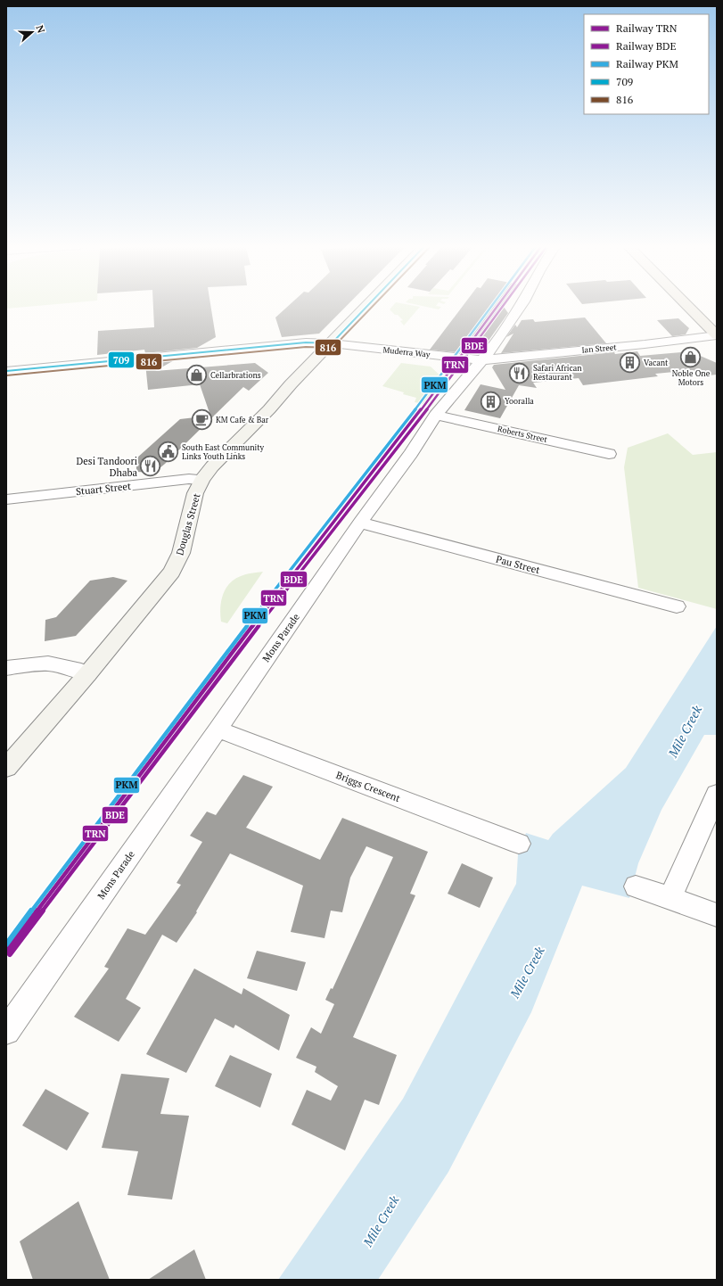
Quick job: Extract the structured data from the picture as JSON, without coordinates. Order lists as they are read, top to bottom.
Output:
{
  "streets": {
    "main road": ["Douglas Street"],
    "street": [
      "Ian Street",
      "Muderra Way",
      "Roberts Street",
      "Stuart Street",
      "Pau Street",
      "Mons Parade",
      "Briggs Crescent"
    ]
  },
  "crossings": [
    ["Ian Street", "Muderra Way"],
    ["Ian Street", "Mons Parade"],
    ["Muderra Way", "Douglas Street"],
    ["Muderra Way", "Mons Parade"],
    ["Roberts Street", "Mons Parade"],
    ["Stuart Street", "Douglas Street"],
    ["Pau Street", "Mons Parade"],
    ["Mons Parade", "Briggs Crescent"]
  ],
  "water": ["Mile Creek"],
  "places": {
    "shop": ["Noble One Motors", "Cellarbrations"],
    "building": ["Vacant", "Yooralla"],
    "restaurant": ["Safari African Restaurant", "Desi Tandoori Dhaba"],
    "cafe": ["KM Cafe & Bar"],
    "public building": ["South East Community Links Youth Links"]
  },
  "lines": [
    "rail line TRN",
    "rail line BDE",
    "rail line PKM",
    "transit line 709",
    "transit line 816"
  ],
  "legend": [
    "Railway TRN",
    "Railway BDE",
    "Railway PKM",
    "709",
    "816"
  ],
  "north": "right"
}
